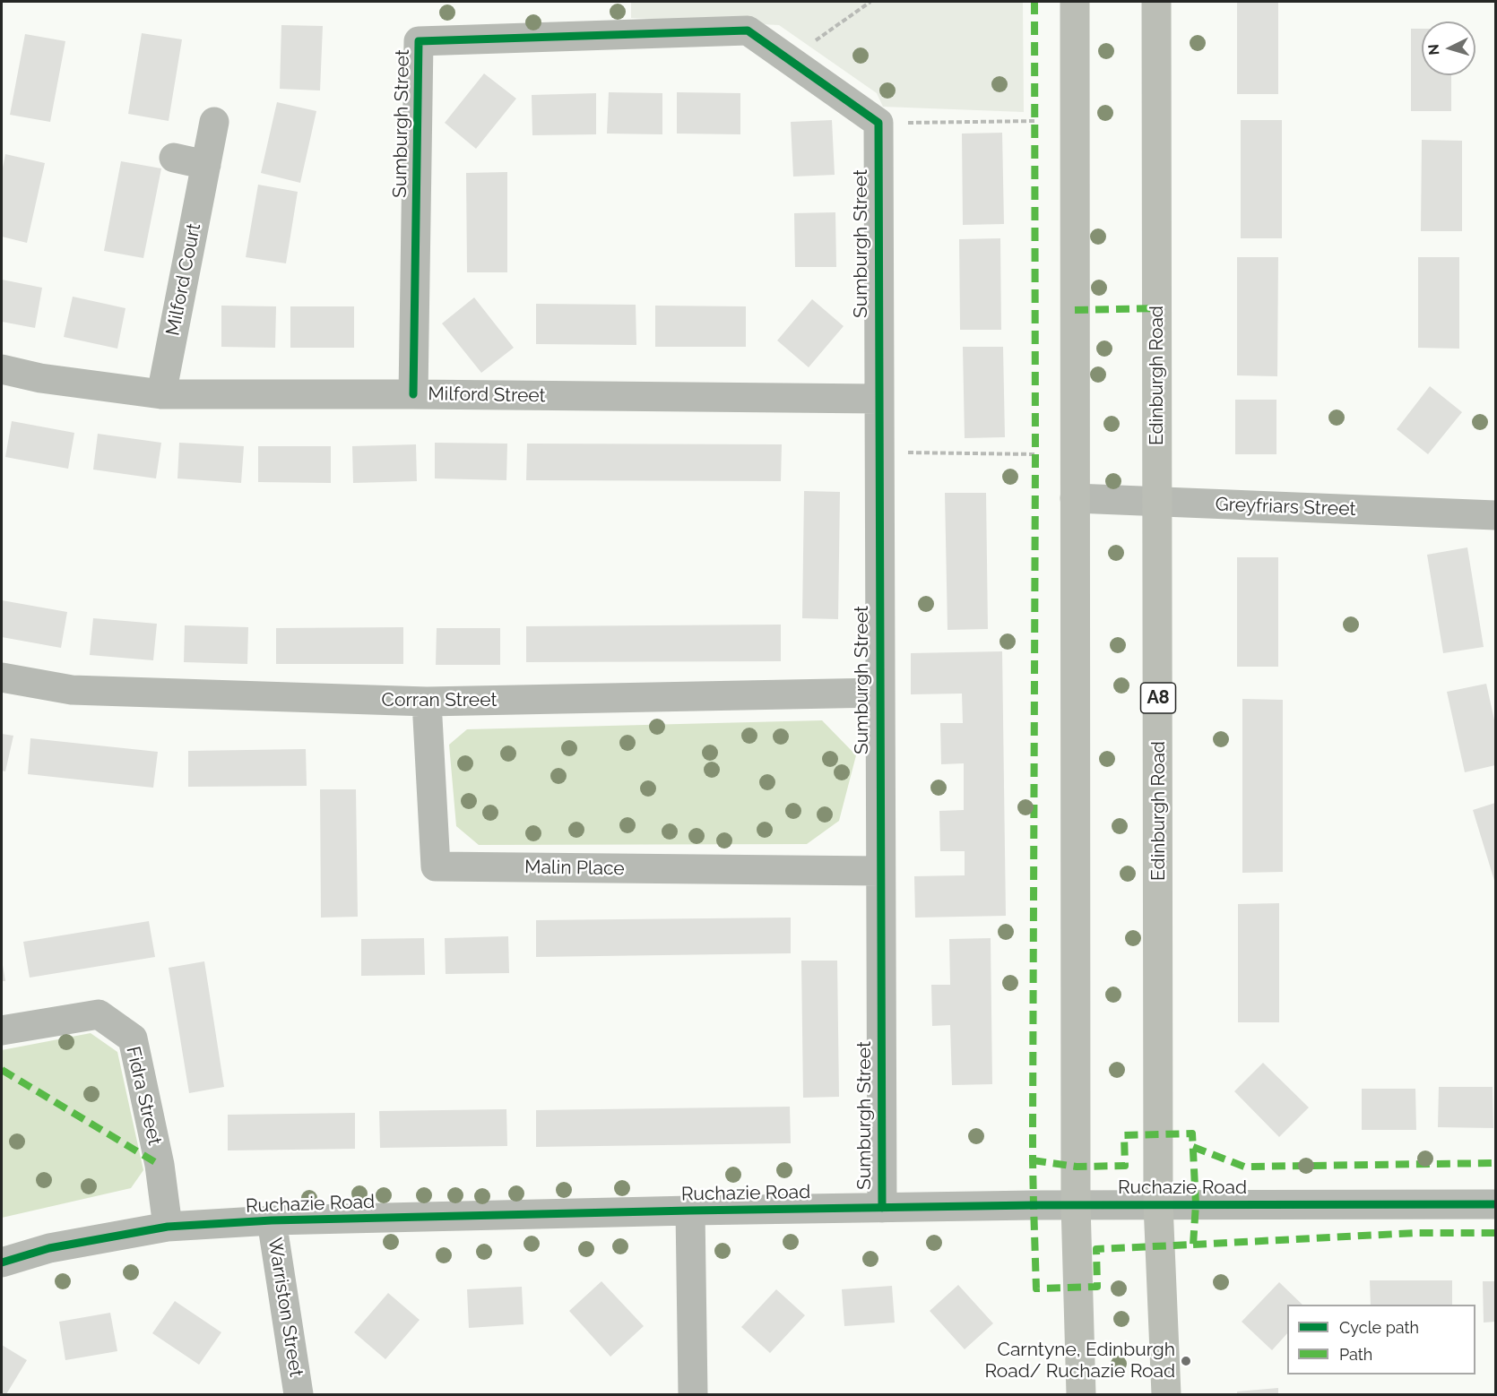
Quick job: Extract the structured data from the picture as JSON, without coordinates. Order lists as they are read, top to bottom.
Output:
{
  "streets": {
    "main road": ["Edinburgh Road", "A8"],
    "street": [
      "Sumburgh Street",
      "Milford Court",
      "Milford Street",
      "Greyfriars Street",
      "Corran Street",
      "Malin Place",
      "Fidra Street",
      "Ruchazie Road",
      "Warriston Street"
    ]
  },
  "crossings": [
    ["Sumburgh Street", "Milford Street"],
    ["Sumburgh Street", "Corran Street"],
    ["Sumburgh Street", "Malin Place"],
    ["Sumburgh Street", "Ruchazie Road"],
    ["Milford Court", "Milford Street"],
    ["Edinburgh Road", "Greyfriars Street"],
    ["Edinburgh Road", "Ruchazie Road"],
    ["Corran Street", "Malin Place"],
    ["Fidra Street", "Ruchazie Road"],
    ["Ruchazie Road", "Warriston Street"]
  ],
  "places": ["Carntyne, Edinburgh Road/ Ruchazie Road"],
  "legend": ["Cycle path", "Path"],
  "north": "left"
}
